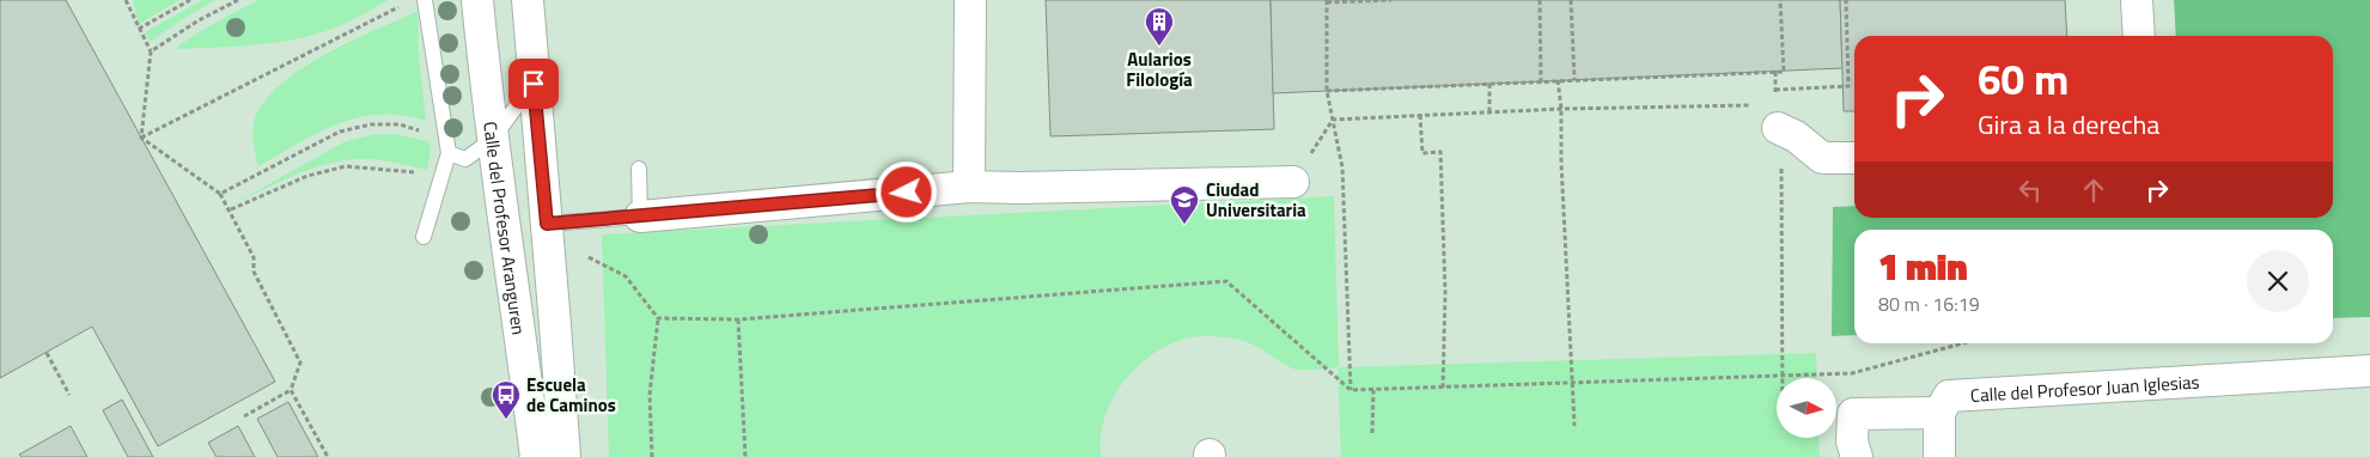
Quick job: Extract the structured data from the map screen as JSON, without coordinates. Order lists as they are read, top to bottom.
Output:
{
  "streets": {
    "street": ["Calle del Profesor Aranguren", "Calle del Profesor Juan Iglesias"]
  },
  "places": {
    "building": ["Aularios Filología"],
    "school or university": ["Ciudad Universitaria"],
    "bus stop": ["Escuela de Caminos"]
  },
  "north": "right",
  "page": {
    "turn": ["60 m", "Gira a la derecha"],
    "heading": ["1 min", "80 m · 16:19"]
  }
}
